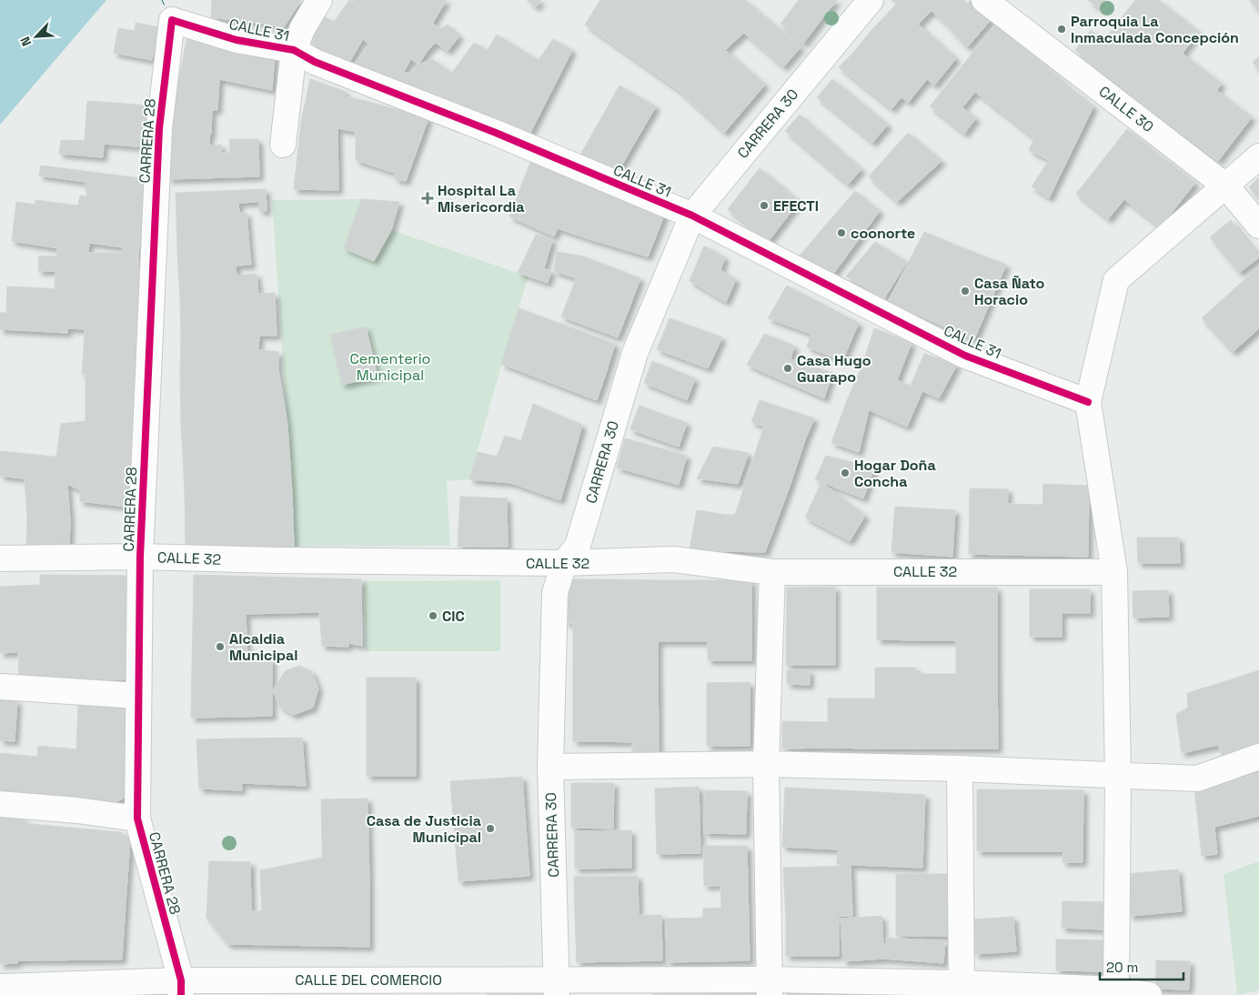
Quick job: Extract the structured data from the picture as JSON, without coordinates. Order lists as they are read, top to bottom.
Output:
{
  "streets": {
    "street": [
      "CALLE 31",
      "CALLE 30",
      "CARRERA 30",
      "CARRERA 28",
      "CALLE 32",
      "CALLE DEL COMERCIO"
    ]
  },
  "crossings": [
    ["CALLE 31", "CARRERA 30"],
    ["CALLE 31", "CARRERA 28"],
    ["CARRERA 30", "CALLE 32"],
    ["CARRERA 30", "CALLE DEL COMERCIO"],
    ["CARRERA 28", "CALLE 32"],
    ["CARRERA 28", "CALLE DEL COMERCIO"]
  ],
  "parks": ["Cementerio Municipal"],
  "places": {
    "other": [
      "Parroquia La Inmaculada Concepción",
      "EFECTI",
      "coonorte",
      "Casa Ñato Horacio",
      "Casa Hugo Guarapo",
      "Hogar Doña Concha",
      "CIC",
      "Alcaldia Municipal",
      "Casa de Justicia Municipal"
    ],
    "health": ["Hospital La Misericordia"]
  },
  "scale_bar": "20 m",
  "north": "bottom left"
}
